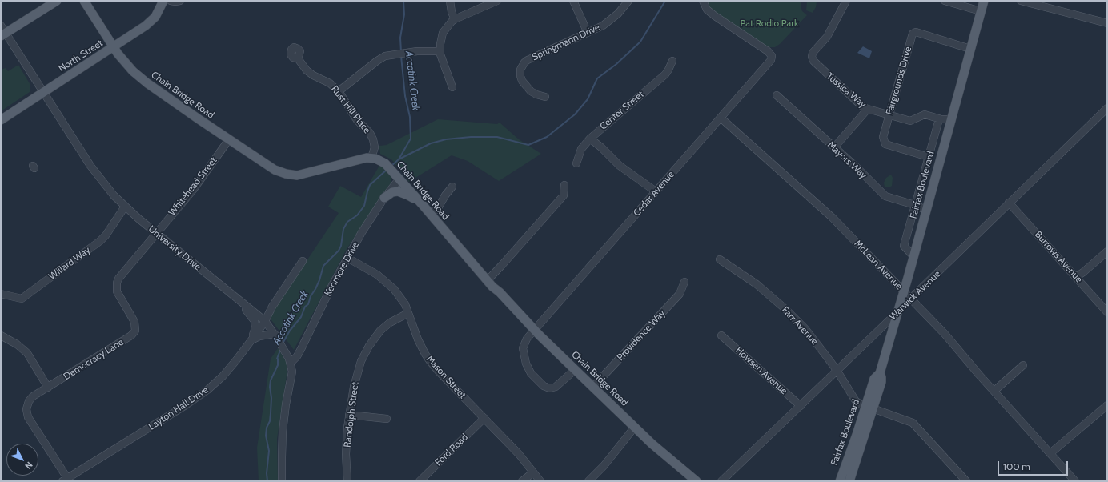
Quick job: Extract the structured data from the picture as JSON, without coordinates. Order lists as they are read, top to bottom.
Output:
{
  "streets": {
    "main road": ["North Street", "Chain Bridge Road", "Fairfax Boulevard"],
    "street": [
      "Springmann Drive",
      "Fairgrounds Drive",
      "Tussica Way",
      "Rust Hill Place",
      "Center Street",
      "Mayors Way",
      "Whitehead Street",
      "Cedar Avenue",
      "University Drive",
      "Burrows Avenue",
      "Willard Way",
      "McLean Avenue",
      "Kenmore Drive",
      "Warwick Avenue",
      "Farr Avenue",
      "Providence Way",
      "Democracy Lane",
      "Howsen Avenue",
      "Mason Street",
      "Layton Hall Drive",
      "Randolph Street",
      "Ford Road"
    ]
  },
  "crossings": [
    ["North Street", "Chain Bridge Road"],
    ["North Street", "University Drive"],
    ["Fairgrounds Drive", "Tussica Way"],
    ["Fairgrounds Drive", "Fairfax Boulevard"],
    ["Tussica Way", "Fairfax Boulevard"],
    ["Chain Bridge Road", "Rust Hill Place"],
    ["Chain Bridge Road", "Whitehead Street"],
    ["Chain Bridge Road", "Cedar Avenue"],
    ["Chain Bridge Road", "Kenmore Drive"],
    ["Chain Bridge Road", "Providence Way"],
    ["Mayors Way", "Fairfax Boulevard"],
    ["Fairfax Boulevard", "McLean Avenue"],
    ["Fairfax Boulevard", "Warwick Avenue"],
    ["Fairfax Boulevard", "Farr Avenue"],
    ["Whitehead Street", "University Drive"],
    ["Whitehead Street", "Democracy Lane"],
    ["Cedar Avenue", "McLean Avenue"],
    ["University Drive", "Willard Way"],
    ["University Drive", "Kenmore Drive"],
    ["University Drive", "Democracy Lane"],
    ["University Drive", "Layton Hall Drive"],
    ["Burrows Avenue", "Warwick Avenue"],
    ["McLean Avenue", "Warwick Avenue"],
    ["Kenmore Drive", "Mason Street"],
    ["Warwick Avenue", "Farr Avenue"],
    ["Warwick Avenue", "Howsen Avenue"],
    ["Democracy Lane", "Layton Hall Drive"],
    ["Mason Street", "Randolph Street"],
    ["Mason Street", "Ford Road"]
  ],
  "water": ["Accotink Creek"],
  "parks": ["Pat Rodio Park"],
  "scale_bar": "100 m",
  "north": "bottom right"
}
